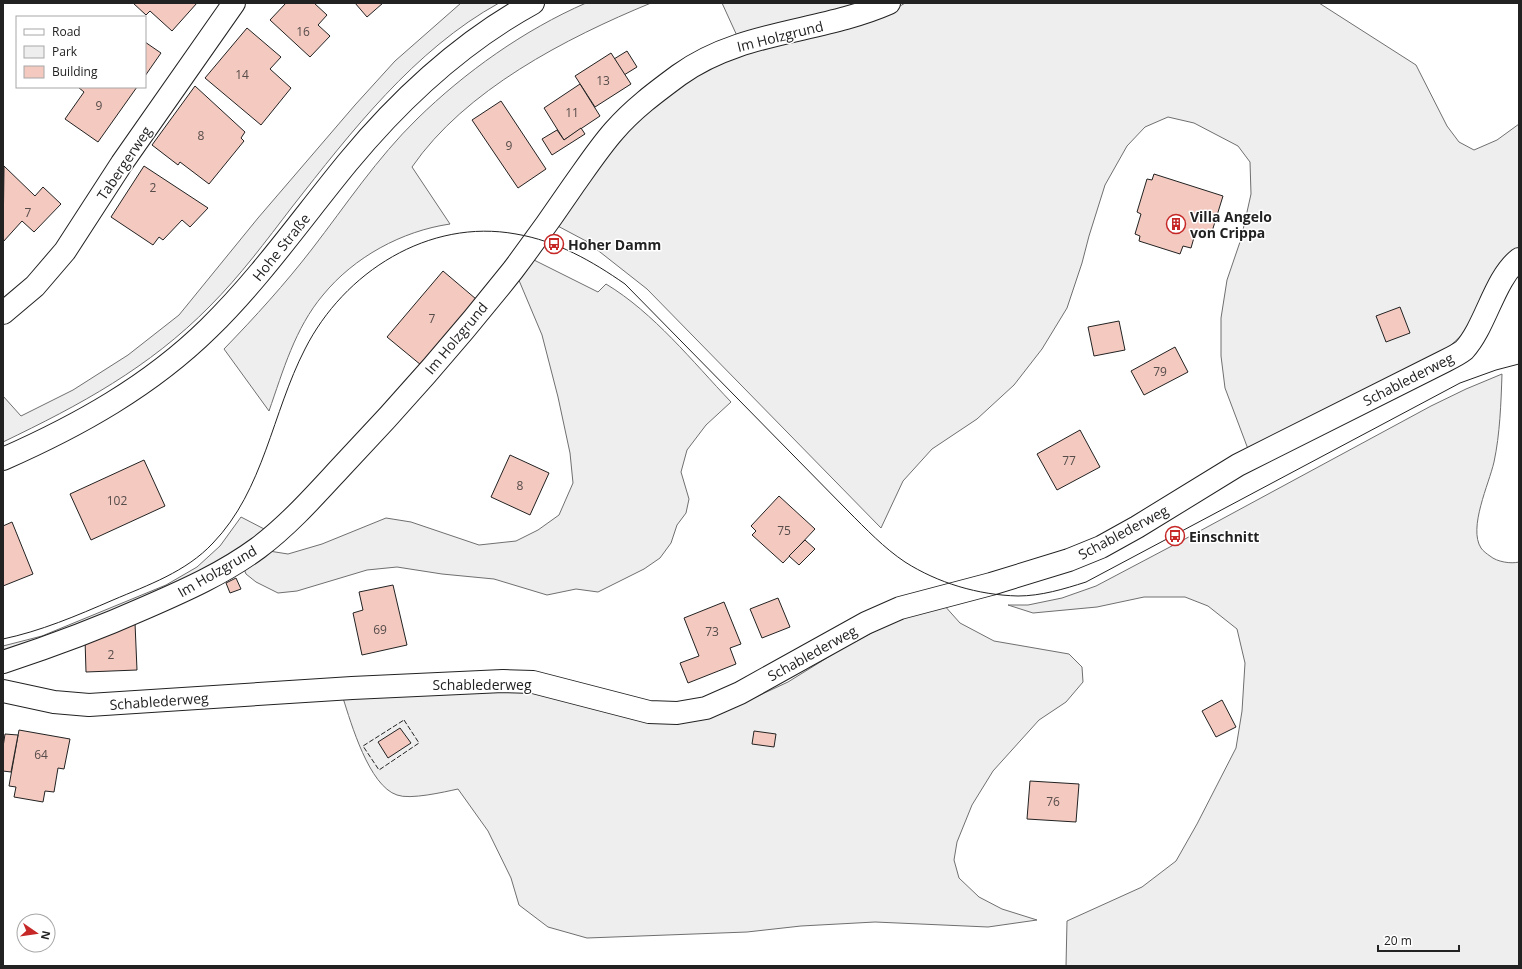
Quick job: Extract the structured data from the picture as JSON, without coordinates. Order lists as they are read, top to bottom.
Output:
{
  "streets": {
    "street": [
      "Im Holzgrund",
      "Tabergerweg",
      "Hohe Straße",
      "Schablederweg"
    ]
  },
  "places": {
    "building": ["Villa Angelo von Crippa"],
    "bus stop": ["Hoher Damm", "Einschnitt"]
  },
  "house_numbers": [
    "16",
    "14",
    "13",
    "9",
    "11",
    "8",
    "9",
    "2",
    "7",
    "7",
    "79",
    "77",
    "8",
    "102",
    "75",
    "69",
    "73",
    "2",
    "64",
    "76"
  ],
  "legend": ["Road", "Park", "Building"],
  "scale_bar": "20 m",
  "north": "right"
}
